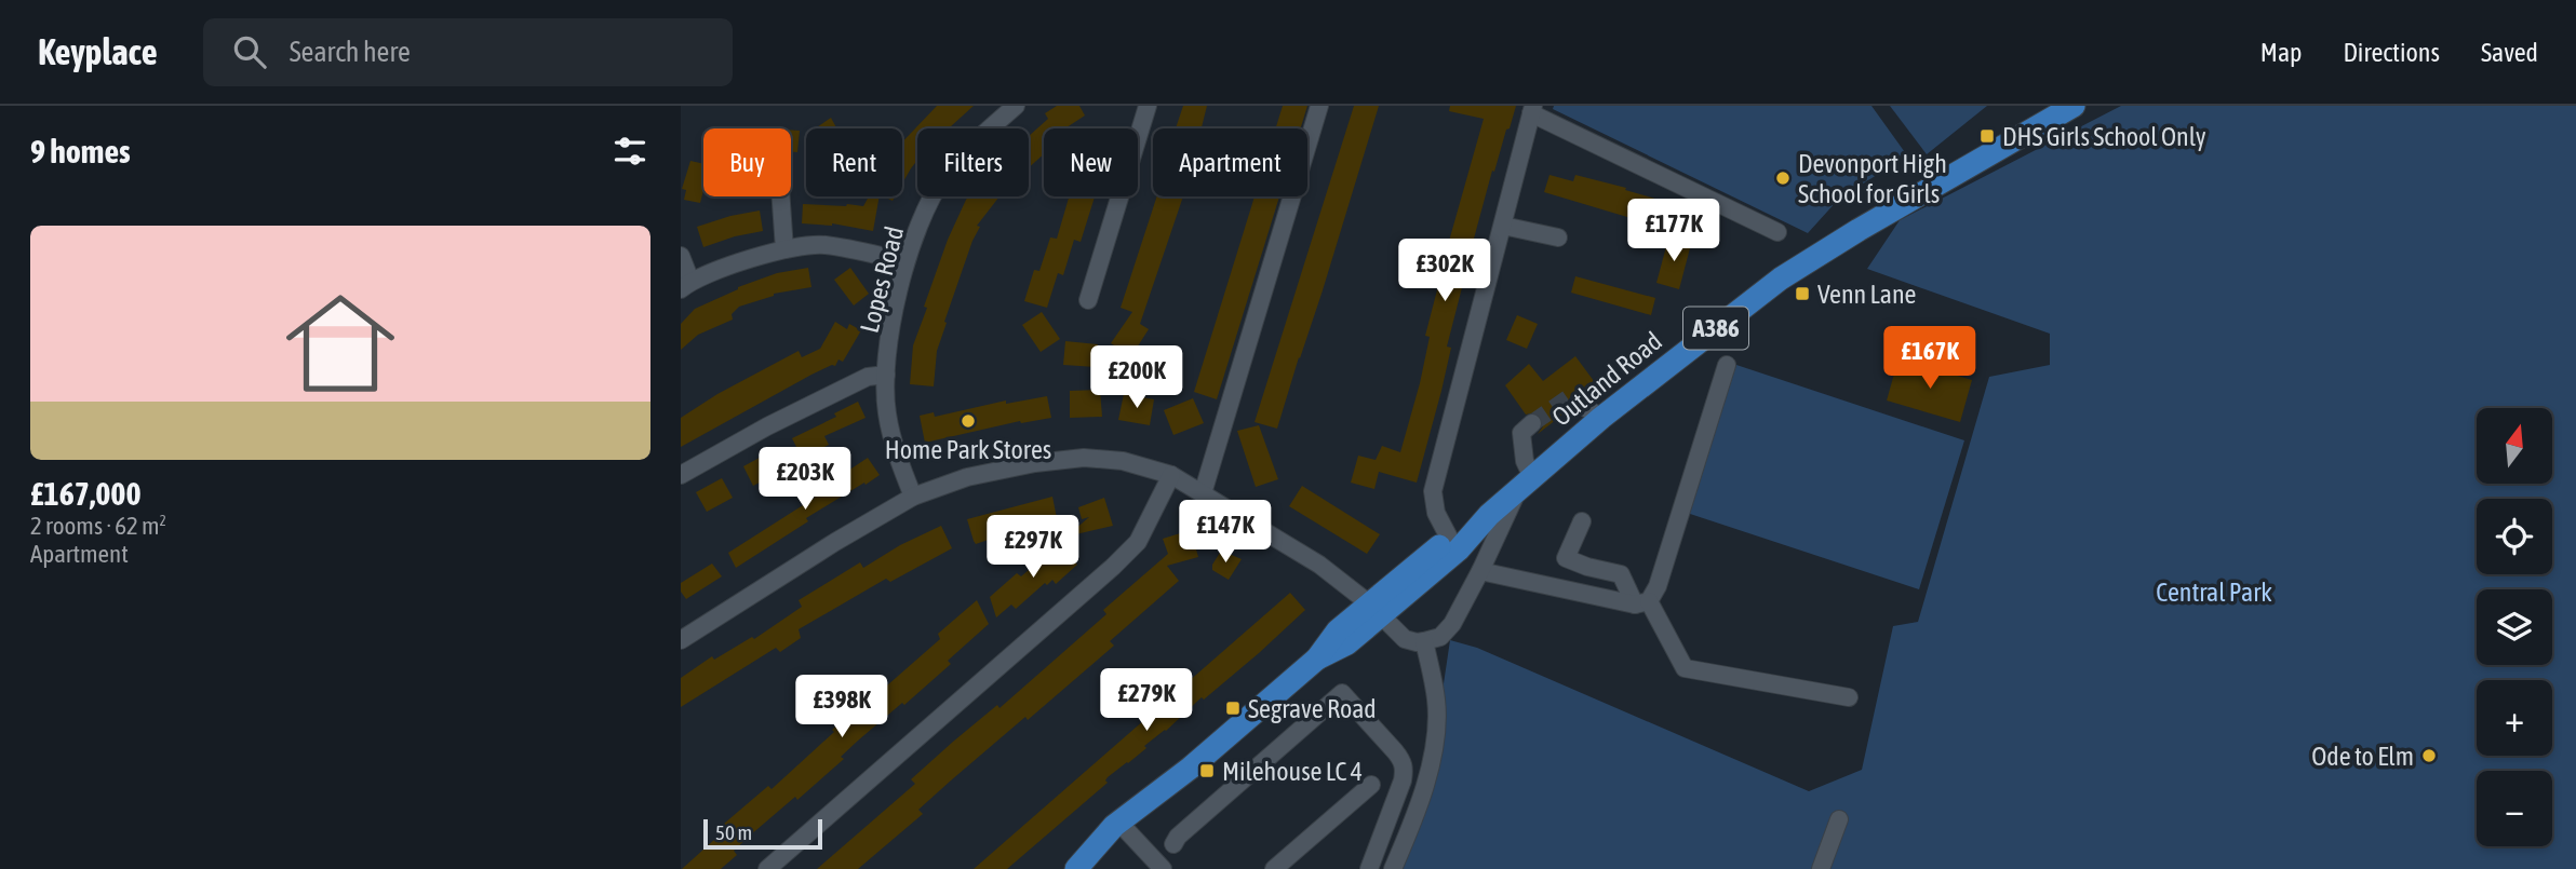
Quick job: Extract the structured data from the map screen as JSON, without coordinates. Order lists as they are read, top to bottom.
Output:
{
  "streets": {
    "main road": ["A386", "Outland Road"],
    "street": ["Lopes Road"]
  },
  "parks": ["Central Park"],
  "places": {
    "transit": [
      "DHS Girls School Only",
      "Venn Lane",
      "Segrave Road",
      "Milehouse LC 4"
    ],
    "other": ["Devonport High School for Girls", "Home Park Stores", "Ode to Elm"]
  },
  "scale_bar": "50 m",
  "north": "top",
  "page": {
    "header": "Keyplace",
    "search": "Search here",
    "nav": ["Map", "Directions", "Saved"],
    "heading": "9 homes",
    "chip": [
      "Buy",
      "Rent",
      "Filters",
      "New",
      "Apartment"
    ],
    "list": [
      {
        "name": "£167,000",
        "note": "2 rooms · 62 m² · Apartment"
      }
    ],
    "price": [
      "£177K",
      "£302K",
      "£167K",
      "£200K",
      "£203K",
      "£147K",
      "£297K",
      "£279K",
      "£398K"
    ],
    "map_buttons": ["+", "−"],
    "scale": "50 m"
  }
}
